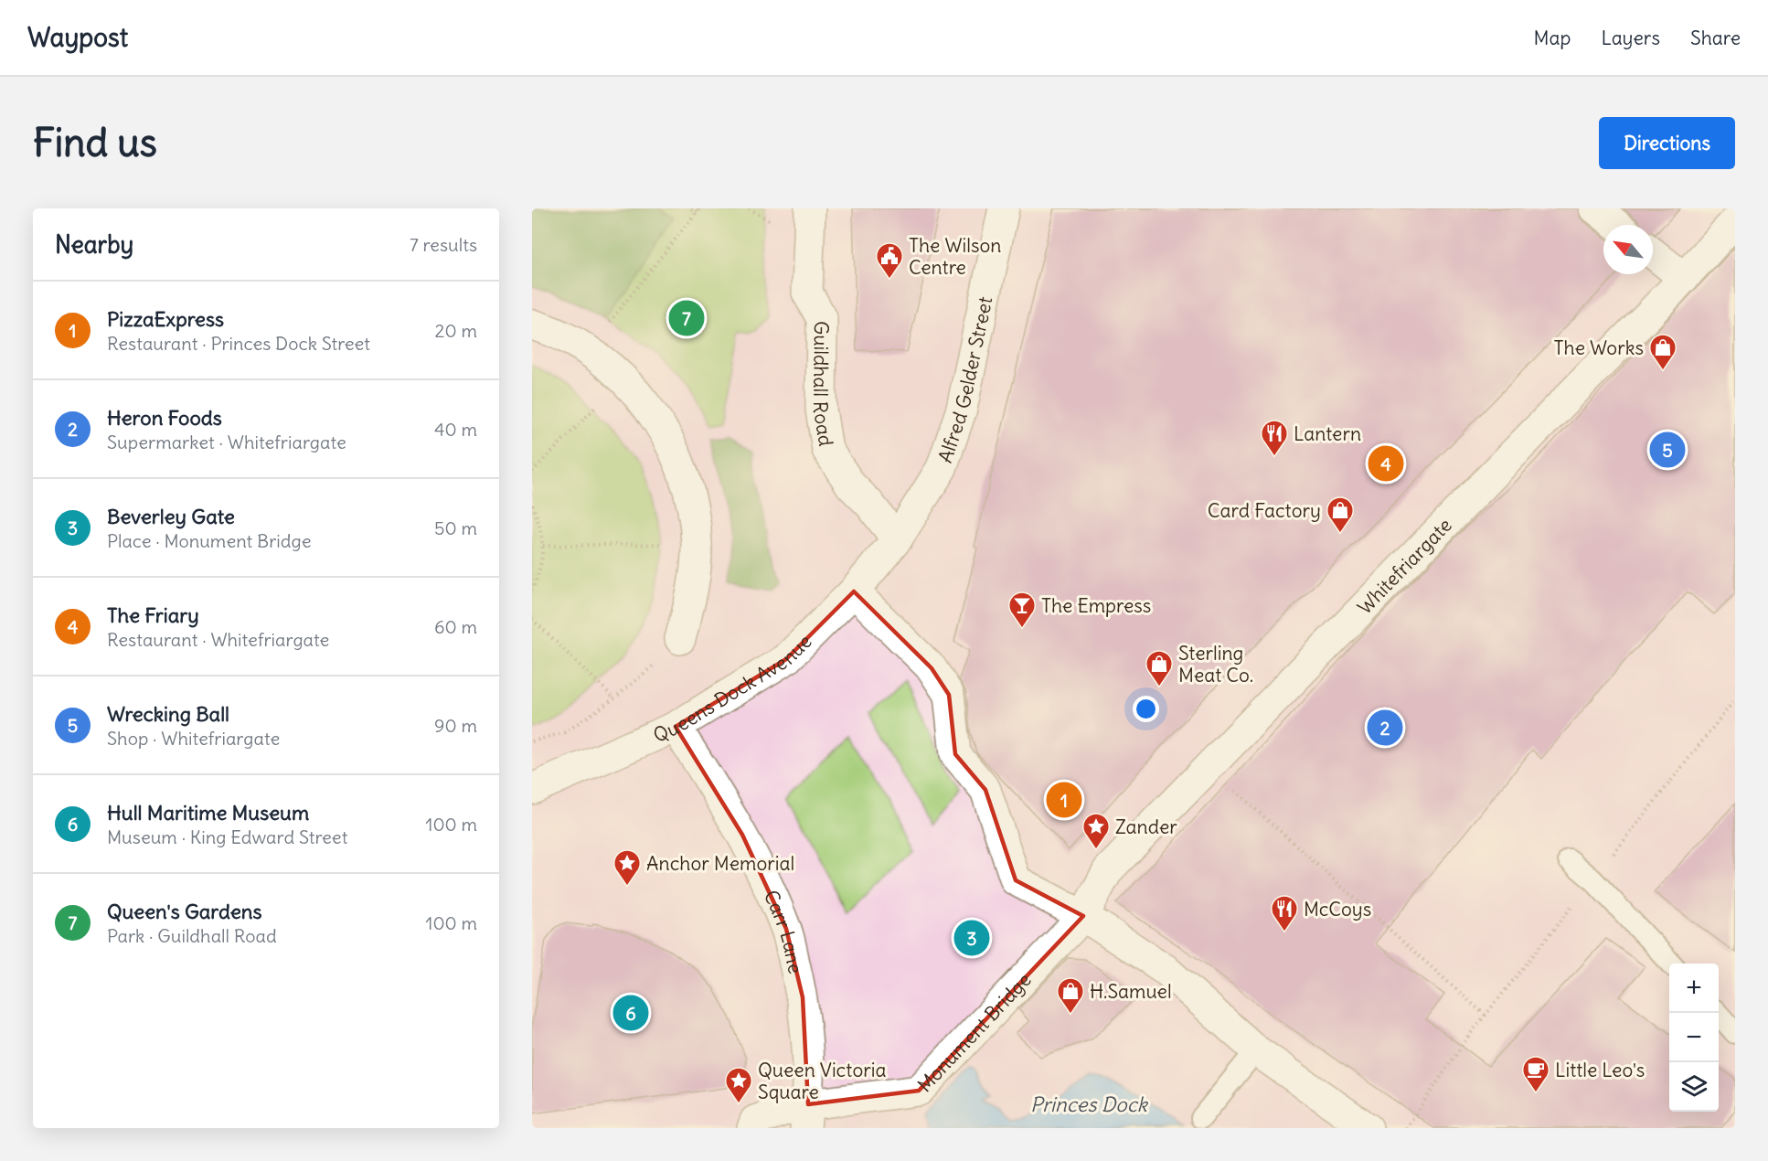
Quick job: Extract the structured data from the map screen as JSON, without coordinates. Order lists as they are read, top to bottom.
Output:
{
  "streets": {
    "street": [
      "Alfred Gelder Street",
      "Guildhall Road",
      "Whitefriargate",
      "Queens Dock Avenue",
      "Carr Lane",
      "Monument Bridge"
    ]
  },
  "crossings": [
    ["Alfred Gelder Street", "Guildhall Road"],
    ["Alfred Gelder Street", "Queens Dock Avenue"],
    ["Guildhall Road", "Queens Dock Avenue"],
    ["Whitefriargate", "Monument Bridge"],
    ["Queens Dock Avenue", "Carr Lane"],
    ["Carr Lane", "Monument Bridge"]
  ],
  "water": ["Princes Dock"],
  "places": {
    "public building": ["The Wilson Centre"],
    "shop": [
      "The Works",
      "Card Factory",
      "Sterling Meat Co.",
      "H.Samuel"
    ],
    "restaurant": ["Lantern", "McCoys"],
    "bar": ["The Empress"],
    "place": ["Zander", "Anchor Memorial", "Queen Victoria Square"],
    "cafe": ["Little Leo's"]
  },
  "north": "top left",
  "page": {
    "header": "Waypost",
    "nav": ["Map", "Layers", "Share"],
    "buttons": "Directions",
    "title": "Find us",
    "heading": ["Nearby", "7 results"],
    "list": [
      {
        "mark": "1",
        "name": "PizzaExpress",
        "note": "Restaurant · Princes Dock Street",
        "value": "20 m"
      },
      {
        "mark": "2",
        "name": "Heron Foods",
        "note": "Supermarket · Whitefriargate",
        "value": "40 m"
      },
      {
        "mark": "3",
        "name": "Beverley Gate",
        "note": "Place · Monument Bridge",
        "value": "50 m"
      },
      {
        "mark": "4",
        "name": "The Friary",
        "note": "Restaurant · Whitefriargate",
        "value": "60 m"
      },
      {
        "mark": "5",
        "name": "Wrecking Ball",
        "note": "Shop · Whitefriargate",
        "value": "90 m"
      },
      {
        "mark": "6",
        "name": "Hull Maritime Museum",
        "note": "Museum · King Edward Street",
        "value": "100 m"
      },
      {
        "mark": "7",
        "name": "Queen's Gardens",
        "note": "Park · Guildhall Road",
        "value": "100 m"
      }
    ],
    "pins": [
      "7",
      "5",
      "4",
      "2",
      "1",
      "3",
      "6"
    ],
    "map_buttons": ["+", "−"]
  }
}
